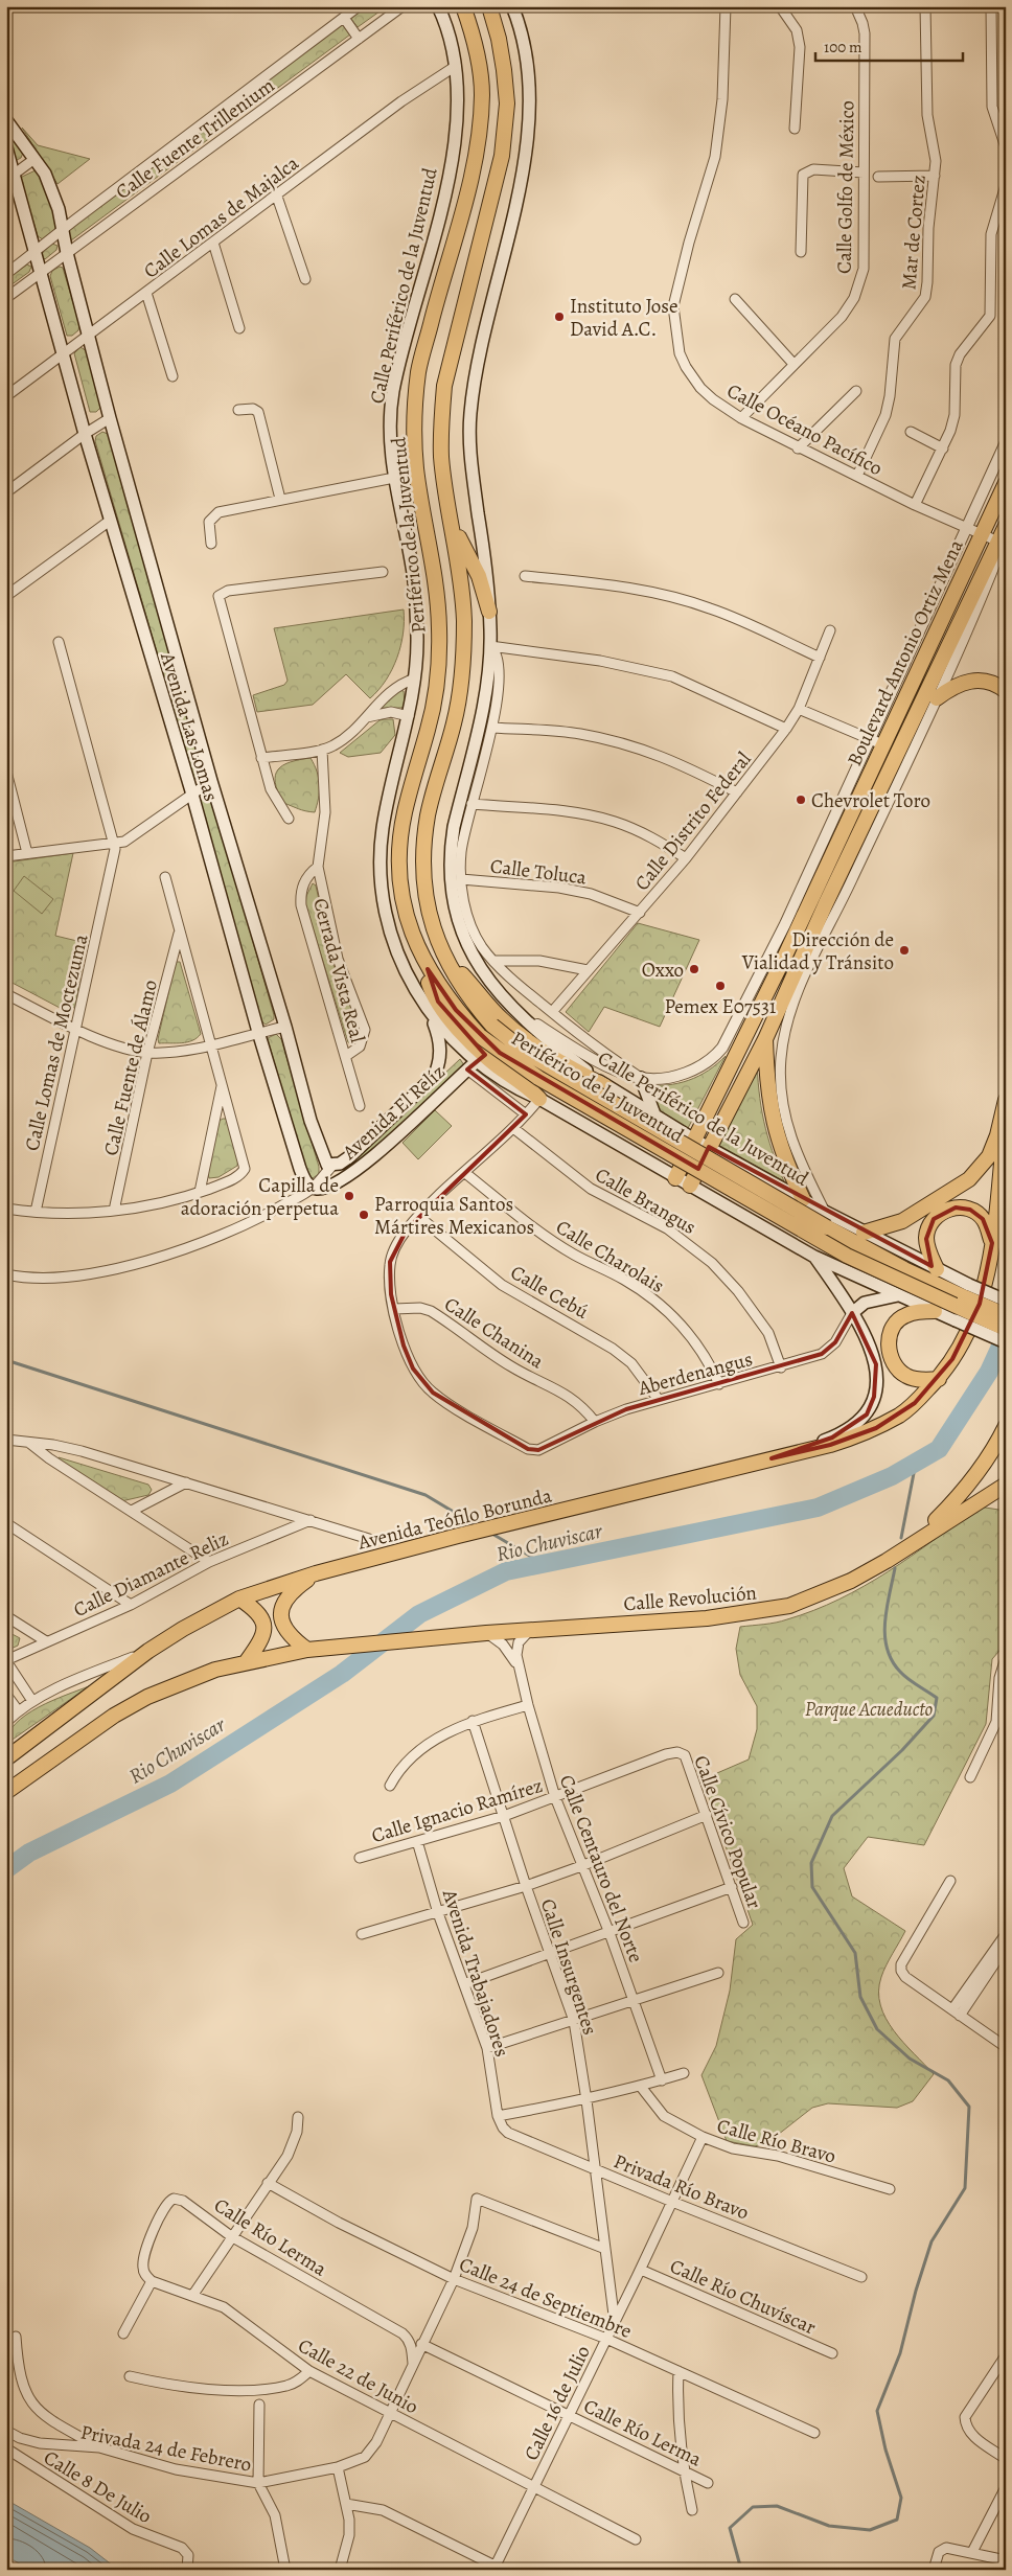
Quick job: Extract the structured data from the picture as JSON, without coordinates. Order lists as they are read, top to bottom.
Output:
{
  "streets": {
    "main road": [
      "Calle Periférico de la Juventud",
      "Periférico de la Juventud",
      "Boulevard Antonio Ortiz Mena",
      "Avenida Las Lomas",
      "Avenida El Relíz",
      "Avenida Teófilo Borunda",
      "Calle Revolución"
    ],
    "street": [
      "Calle Fuente Trillenium",
      "Calle Golfo de México",
      "Calle Lomas de Majalca",
      "Mar de Cortez",
      "Calle Océano Pacífico",
      "Calle Distrito Federal",
      "Calle Toluca",
      "Cerrada Vista Real",
      "Calle Lomas de Moctezuma",
      "Calle Fuente de Álamo",
      "Calle Brangus",
      "Calle Charolais",
      "Calle Cebú",
      "Calle Chanina",
      "Aberdenangus",
      "Calle Diamante Reliz",
      "Calle Ignacio Ramírez",
      "Calle Cívico Popular",
      "Calle Centauro del Norte",
      "Calle Insurgentes",
      "Avenida Trabajadores",
      "Calle Río Bravo",
      "Privada Río Bravo",
      "Calle Río Lerma",
      "Calle Río Chuvíscar",
      "Calle 24 de Septiembre",
      "Calle 22 de Junio",
      "Calle 16 de Julio",
      "Privada 24 de Febrero",
      "Calle 8 De Julio"
    ]
  },
  "crossings": [
    ["Calle Fuente Trillenium", "Avenida Las Lomas"],
    ["Calle Golfo de México", "Calle Océano Pacífico"],
    ["Calle Lomas de Majalca", "Calle Periférico de la Juventud"],
    ["Calle Lomas de Majalca", "Avenida Las Lomas"],
    ["Mar de Cortez", "Calle Océano Pacífico"],
    ["Calle Periférico de la Juventud", "Periférico de la Juventud"],
    ["Calle Periférico de la Juventud", "Boulevard Antonio Ortiz Mena"],
    ["Calle Periférico de la Juventud", "Avenida El Relíz"],
    ["Calle Océano Pacífico", "Boulevard Antonio Ortiz Mena"],
    ["Avenida Las Lomas", "Avenida El Relíz"],
    ["Calle Distrito Federal", "Calle Toluca"],
    ["Calle Brangus", "Aberdenangus"],
    ["Calle Charolais", "Aberdenangus"],
    ["Calle Cebú", "Aberdenangus"],
    ["Calle Chanina", "Aberdenangus"],
    ["Calle Revolución", "Calle Centauro del Norte"],
    ["Calle Ignacio Ramírez", "Calle Cívico Popular"],
    ["Calle Ignacio Ramírez", "Calle Centauro del Norte"],
    ["Calle Ignacio Ramírez", "Calle Insurgentes"],
    ["Calle Ignacio Ramírez", "Avenida Trabajadores"],
    ["Calle Insurgentes", "Privada Río Bravo"],
    ["Calle Insurgentes", "Calle 16 de Julio"],
    ["Avenida Trabajadores", "Privada Río Bravo"],
    ["Calle Río Bravo", "Calle 16 de Julio"],
    ["Privada Río Bravo", "Calle 16 de Julio"],
    ["Calle Río Lerma", "Calle 22 de Junio"],
    ["Calle Río Lerma", "Calle 16 de Julio"],
    ["Calle Río Chuvíscar", "Calle 16 de Julio"],
    ["Calle 24 de Septiembre", "Calle 16 de Julio"],
    ["Calle 22 de Junio", "Calle 16 de Julio"]
  ],
  "water": ["Rio Chuviscar"],
  "parks": ["Parque Acueducto"],
  "places": [
    "Instituto Jose David A.C.",
    "Chevrolet Toro",
    "Dirección de Vialidad y Tránsito",
    "Oxxo",
    "Pemex E07531",
    "Capilla de adoración perpetua",
    "Parroquia Santos Mártires Mexicanos"
  ],
  "scale_bar": "100 m"
}
